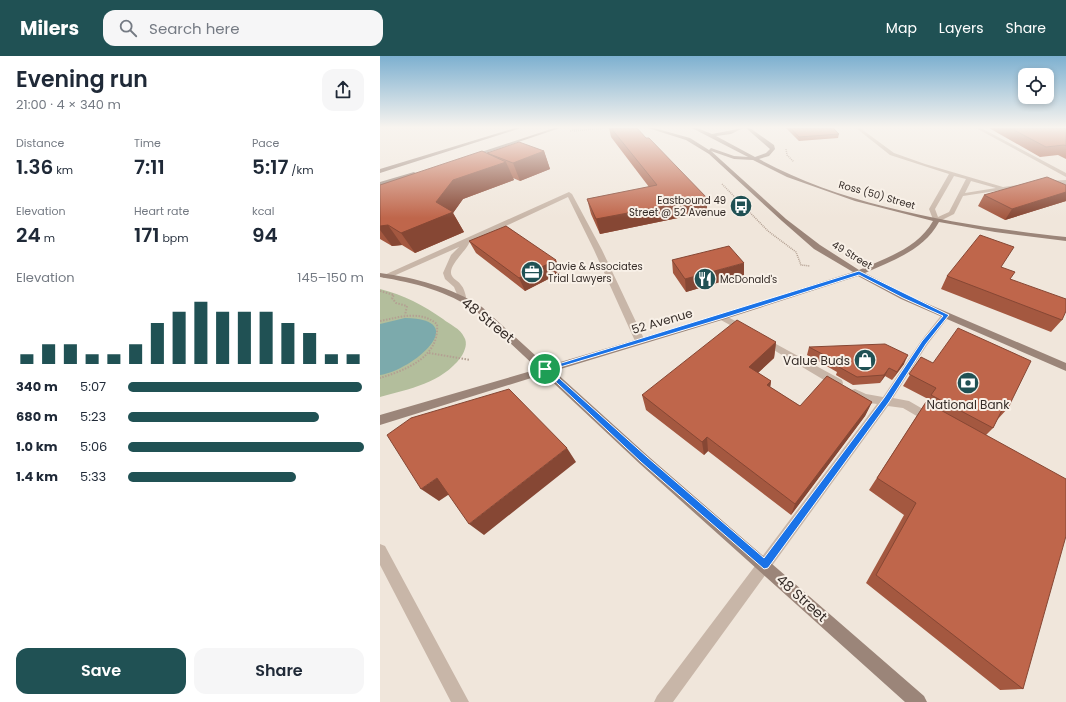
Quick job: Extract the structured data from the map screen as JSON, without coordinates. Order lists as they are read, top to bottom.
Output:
{
  "streets": {
    "main road": [
      "Ross (50) Street",
      "49 Street",
      "48 Street",
      "52 Avenue"
    ]
  },
  "crossings": [
    ["Ross (50) Street", "52 Avenue"],
    ["49 Street", "52 Avenue"],
    ["48 Street", "52 Avenue"]
  ],
  "places": {
    "bus stop": ["Eastbound 49 Street @ 52 Avenue"],
    "office": ["Davie & Associates Trial Lawyers"],
    "restaurant": ["McDonald's"],
    "shop": ["Value Buds"],
    "bank": ["National Bank"]
  },
  "page": {
    "header": "Milers",
    "search": "Search here",
    "nav": ["Map", "Layers", "Share"],
    "heading": ["Evening run", "21:00 · 4 × 340 m"],
    "stats": [
      ["Distance", "1.36 km"],
      ["Time", "7:11"],
      ["Pace", "5:17 /km"],
      ["Elevation", "24 m"],
      ["Heart rate", "171 bpm"],
      ["kcal", "94"]
    ],
    "chart": ["Elevation", "145–150 m"],
    "list": [
      {
        "name": "340 m",
        "note": "5:07"
      },
      {
        "name": "680 m",
        "note": "5:23"
      },
      {
        "name": "1.0 km",
        "note": "5:06"
      },
      {
        "name": "1.4 km",
        "note": "5:33"
      }
    ],
    "buttons": ["Save", "Share"]
  }
}
